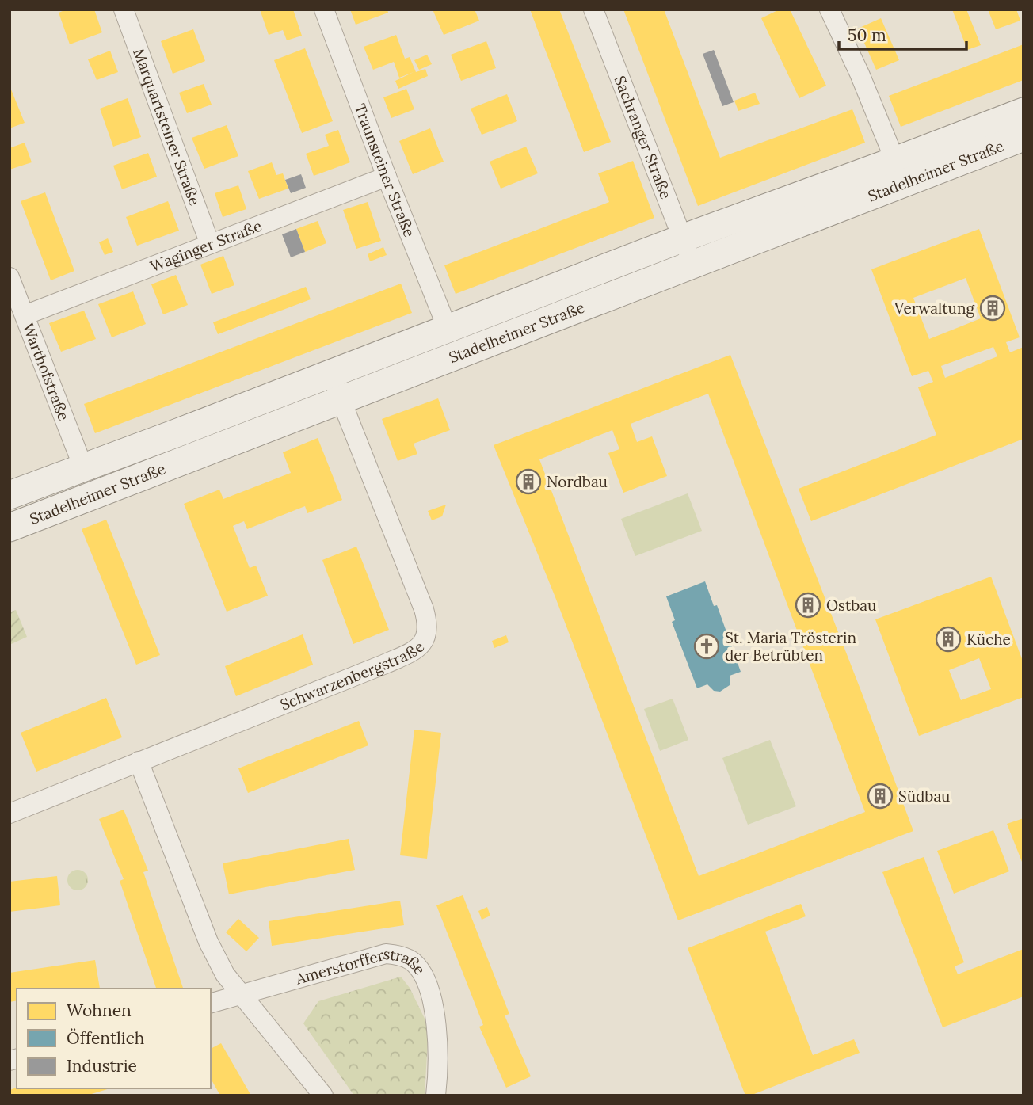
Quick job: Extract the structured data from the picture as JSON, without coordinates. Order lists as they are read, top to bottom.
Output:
{
  "streets": {
    "main road": ["Stadelheimer Straße"],
    "street": [
      "Marquartsteiner Straße",
      "Sachranger Straße",
      "Traunsteiner Straße",
      "Waginger Straße",
      "Warthofstraße",
      "Schwarzenbergstraße",
      "Amerstorfferstraße"
    ]
  },
  "crossings": [
    ["Marquartsteiner Straße", "Waginger Straße"],
    ["Sachranger Straße", "Stadelheimer Straße"],
    ["Traunsteiner Straße", "Stadelheimer Straße"],
    ["Traunsteiner Straße", "Waginger Straße"],
    ["Stadelheimer Straße", "Warthofstraße"],
    ["Stadelheimer Straße", "Schwarzenbergstraße"],
    ["Waginger Straße", "Warthofstraße"]
  ],
  "places": {
    "building": [
      "Verwaltung",
      "Nordbau",
      "Ostbau",
      "Küche",
      "Südbau"
    ],
    "church": ["St. Maria Trösterin der Betrübten"]
  },
  "legend": ["Wohnen", "Öffentlich", "Industrie"],
  "scale_bar": "50 m"
}
